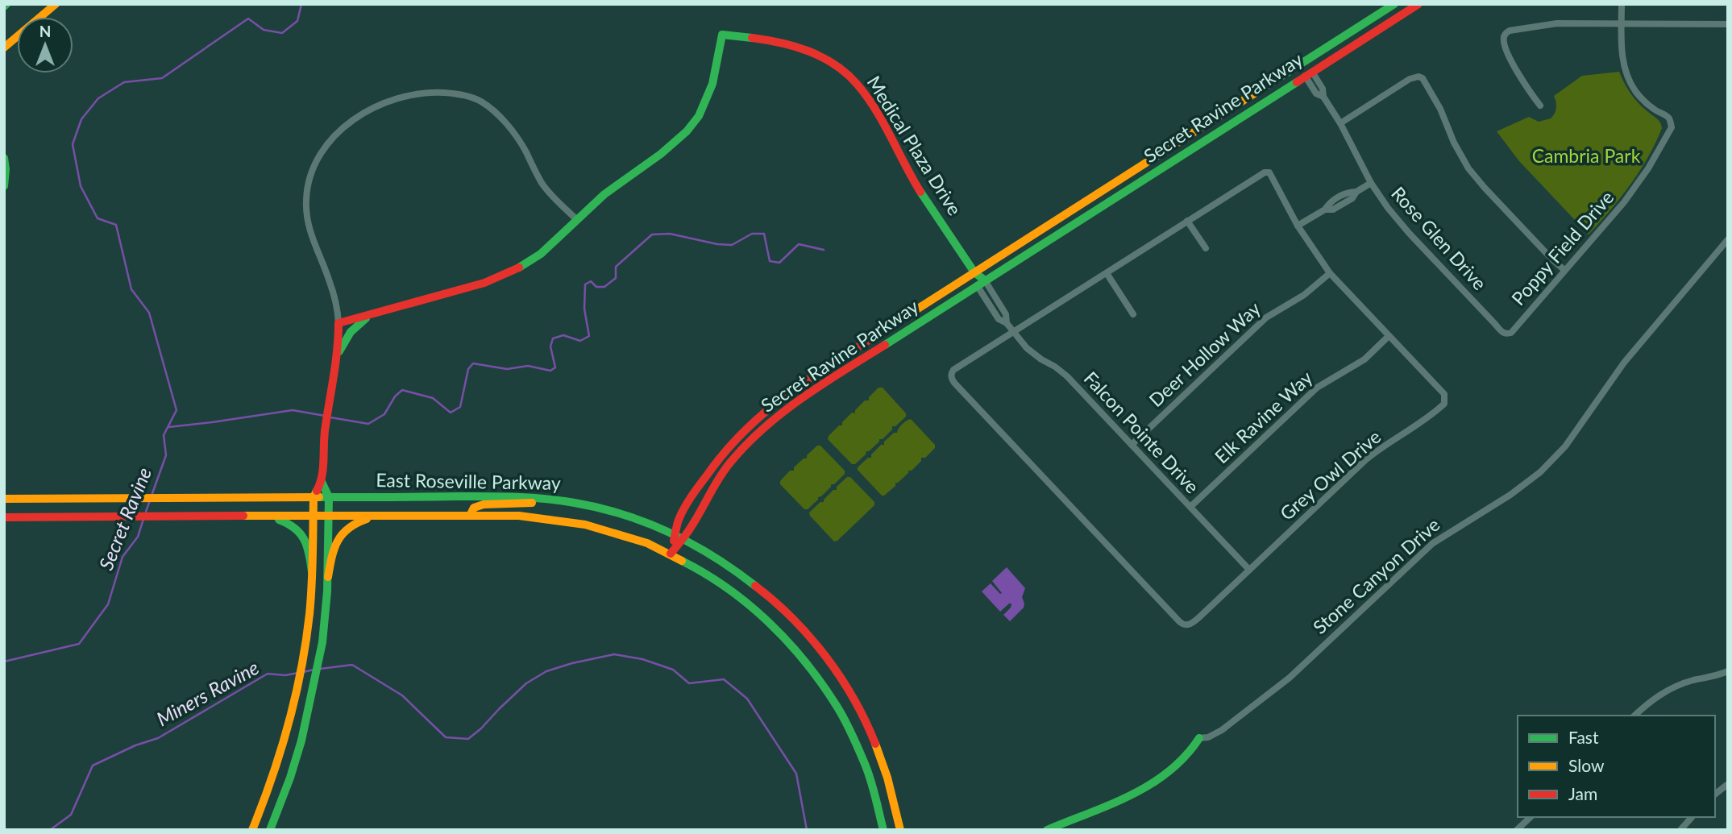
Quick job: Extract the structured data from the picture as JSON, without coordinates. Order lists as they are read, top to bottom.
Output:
{
  "streets": {
    "main road": [
      "Secret Ravine Parkway",
      "Medical Plaza Drive",
      "East Roseville Parkway",
      "Stone Canyon Drive"
    ],
    "street": [
      "Rose Glen Drive",
      "Poppy Field Drive",
      "Deer Hollow Way",
      "Elk Ravine Way",
      "Falcon Pointe Drive",
      "Grey Owl Drive"
    ]
  },
  "crossings": [
    ["Secret Ravine Parkway", "Medical Plaza Drive"],
    ["Secret Ravine Parkway", "Rose Glen Drive"],
    ["Secret Ravine Parkway", "Falcon Pointe Drive"],
    ["Secret Ravine Parkway", "East Roseville Parkway"],
    ["Rose Glen Drive", "Poppy Field Drive"],
    ["Deer Hollow Way", "Falcon Pointe Drive"],
    ["Deer Hollow Way", "Grey Owl Drive"],
    ["Elk Ravine Way", "Falcon Pointe Drive"],
    ["Elk Ravine Way", "Grey Owl Drive"],
    ["Falcon Pointe Drive", "Grey Owl Drive"]
  ],
  "water": ["Secret Ravine", "Miners Ravine"],
  "parks": ["Cambria Park"],
  "legend": ["Fast", "Slow", "Jam"],
  "north": "top"
}
